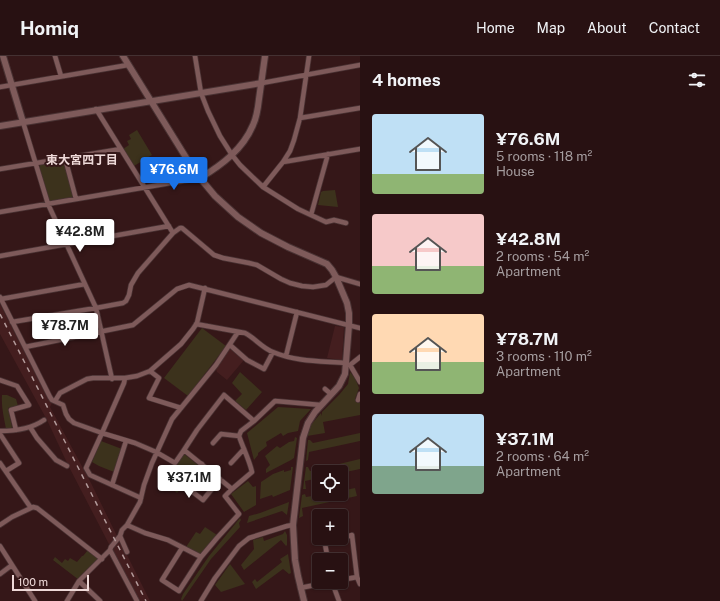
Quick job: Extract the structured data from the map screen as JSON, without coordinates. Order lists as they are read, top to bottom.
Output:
{
  "districts": ["東大宮四丁目"],
  "scale_bar": "100 m",
  "page": {
    "header": "Homiq",
    "nav": [
      "Home",
      "Map",
      "About",
      "Contact"
    ],
    "heading": "4 homes",
    "list": [
      {
        "name": "¥76.6M",
        "note": "5 rooms · 118 m² · House"
      },
      {
        "name": "¥42.8M",
        "note": "2 rooms · 54 m² · Apartment"
      },
      {
        "name": "¥78.7M",
        "note": "3 rooms · 110 m² · Apartment"
      },
      {
        "name": "¥37.1M",
        "note": "2 rooms · 64 m² · Apartment"
      }
    ],
    "price": [
      "¥76.6M",
      "¥42.8M",
      "¥78.7M",
      "¥37.1M"
    ],
    "map_buttons": ["+", "−"],
    "scale": "100 m"
  }
}
